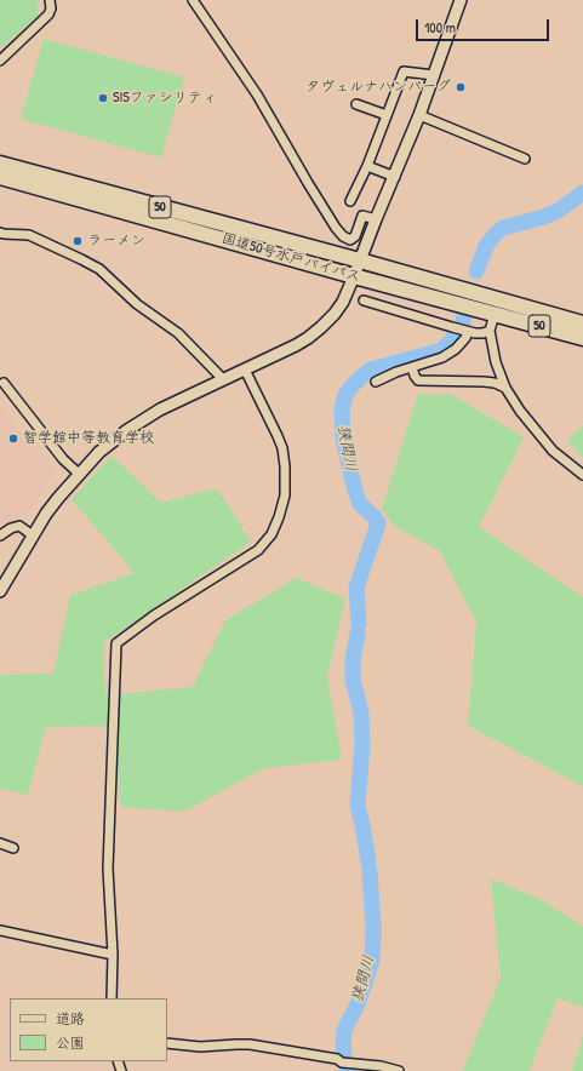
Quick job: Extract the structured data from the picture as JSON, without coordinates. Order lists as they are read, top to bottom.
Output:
{
  "streets": {
    "highway": ["50", "国道50号水戸バイパス"]
  },
  "water": ["狭間川"],
  "places": [
    "タヴェルナハンバーグ",
    "SISファシリティ",
    "ラーメン",
    "智学館中等教育学校"
  ],
  "legend": ["道路", "公園"],
  "scale_bar": "100 m"
}
